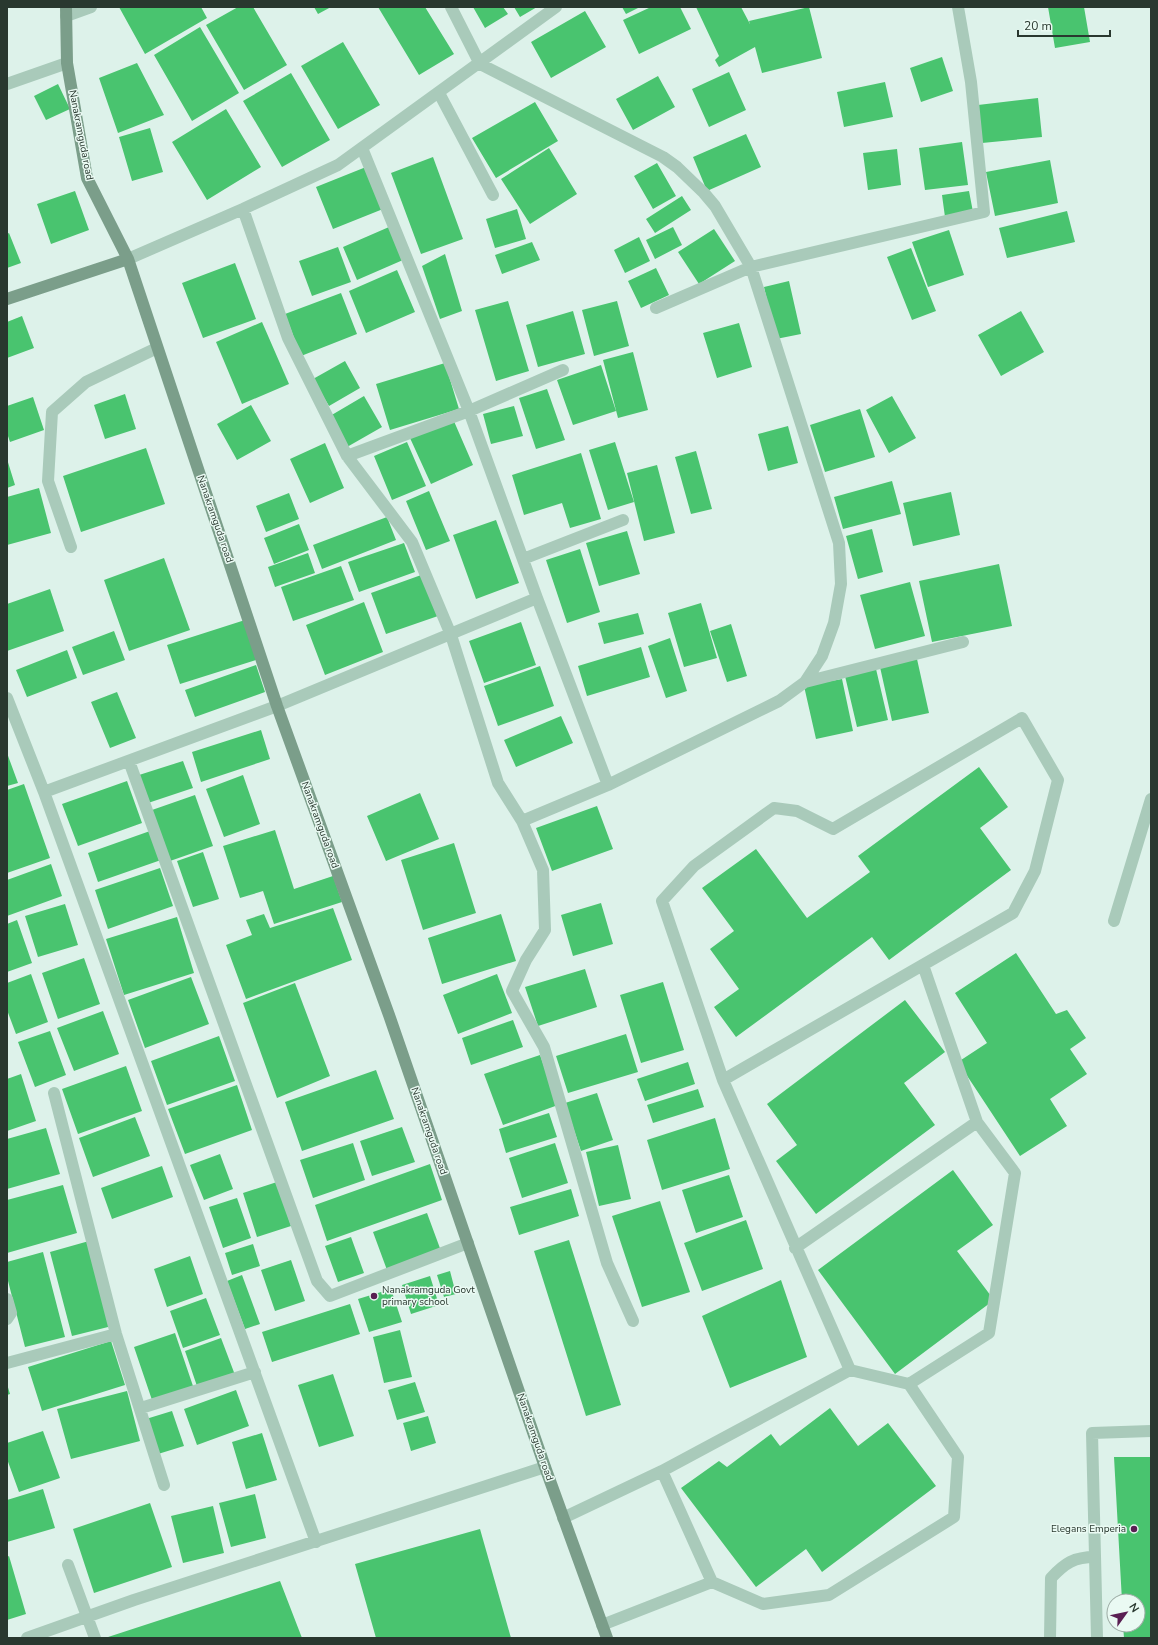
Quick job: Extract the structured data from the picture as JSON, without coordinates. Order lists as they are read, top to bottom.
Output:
{
  "streets": {
    "main road": ["Nanakramguda road"]
  },
  "places": ["Nanakramguda Govt primary school", "Elegans Emperia"],
  "scale_bar": "20 m",
  "north": "top right"
}
